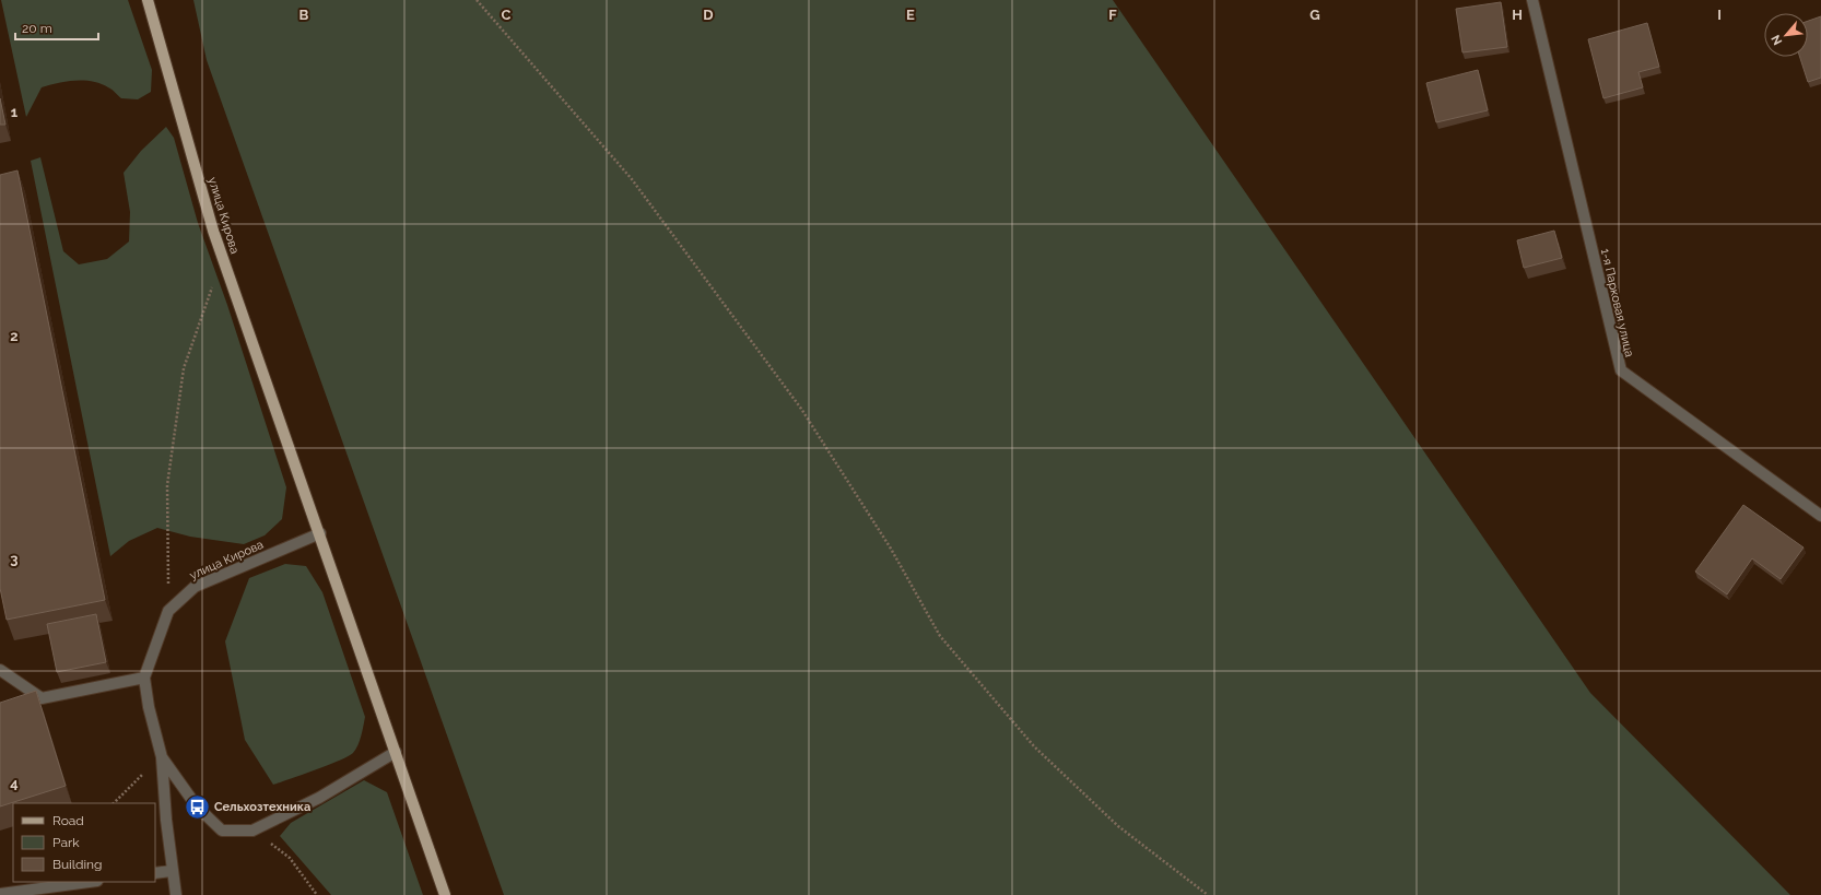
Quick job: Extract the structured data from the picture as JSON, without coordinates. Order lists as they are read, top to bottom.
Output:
{
  "streets": {
    "main road": ["улица Кирова"],
    "street": ["1-я Парковая улица"]
  },
  "places": {
    "bus stop": ["Сельхозтехника"]
  },
  "legend": ["Road", "Park", "Building"],
  "scale_bar": "20 m",
  "north": "bottom left",
  "grid": {
    "columns": [
      "B",
      "C",
      "D",
      "E",
      "F",
      "G",
      "H",
      "I"
    ],
    "rows": [
      "1",
      "2",
      "3",
      "4"
    ]
  }
}
